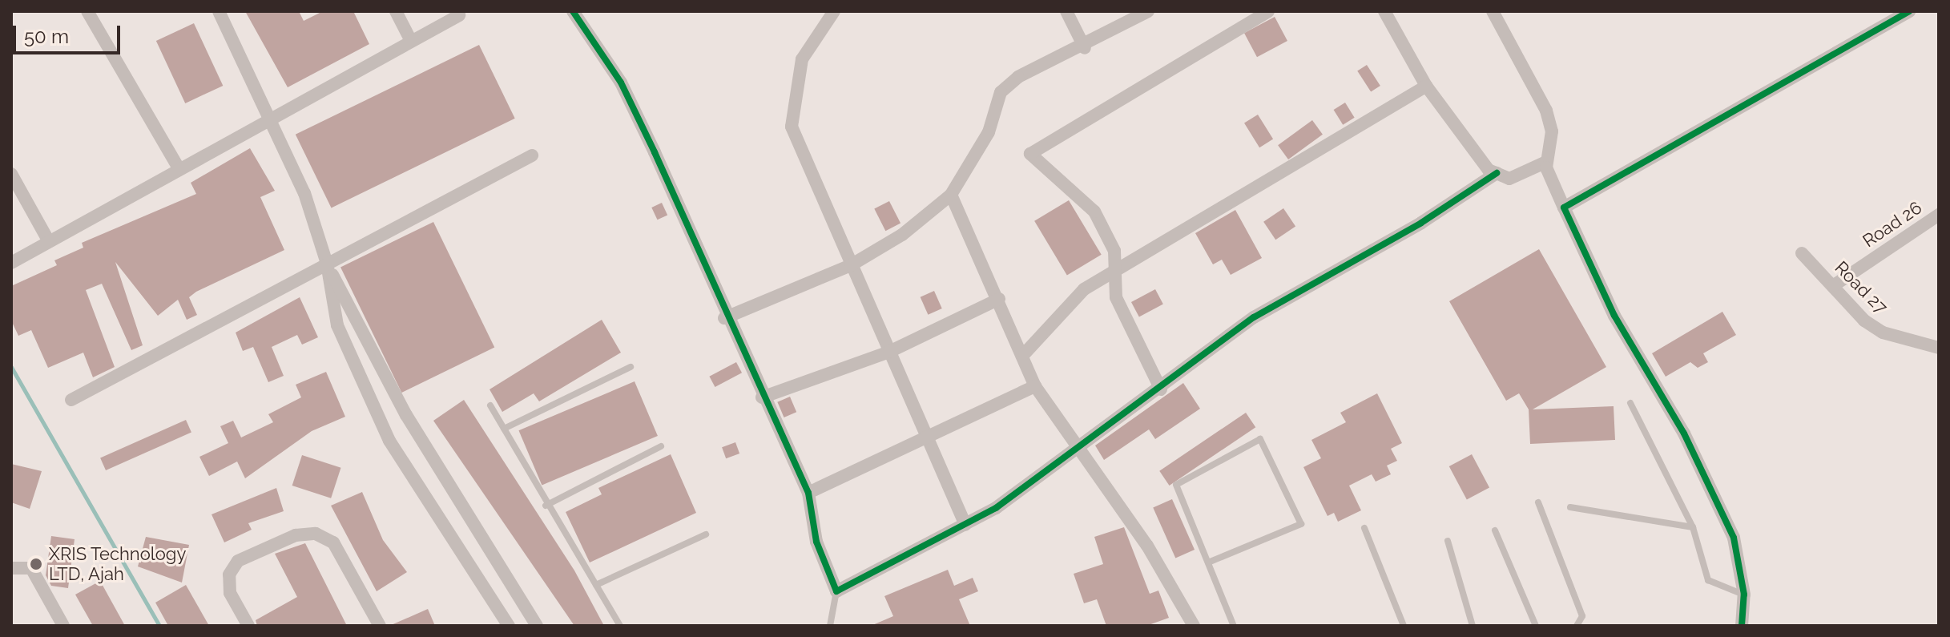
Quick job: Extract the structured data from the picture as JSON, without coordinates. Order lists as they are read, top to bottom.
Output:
{
  "streets": {
    "street": ["Road 26", "Road 27"]
  },
  "crossings": [
    ["Road 26", "Road 27"]
  ],
  "places": ["XRIS Technology LTD, Ajah"],
  "scale_bar": "50 m"
}
